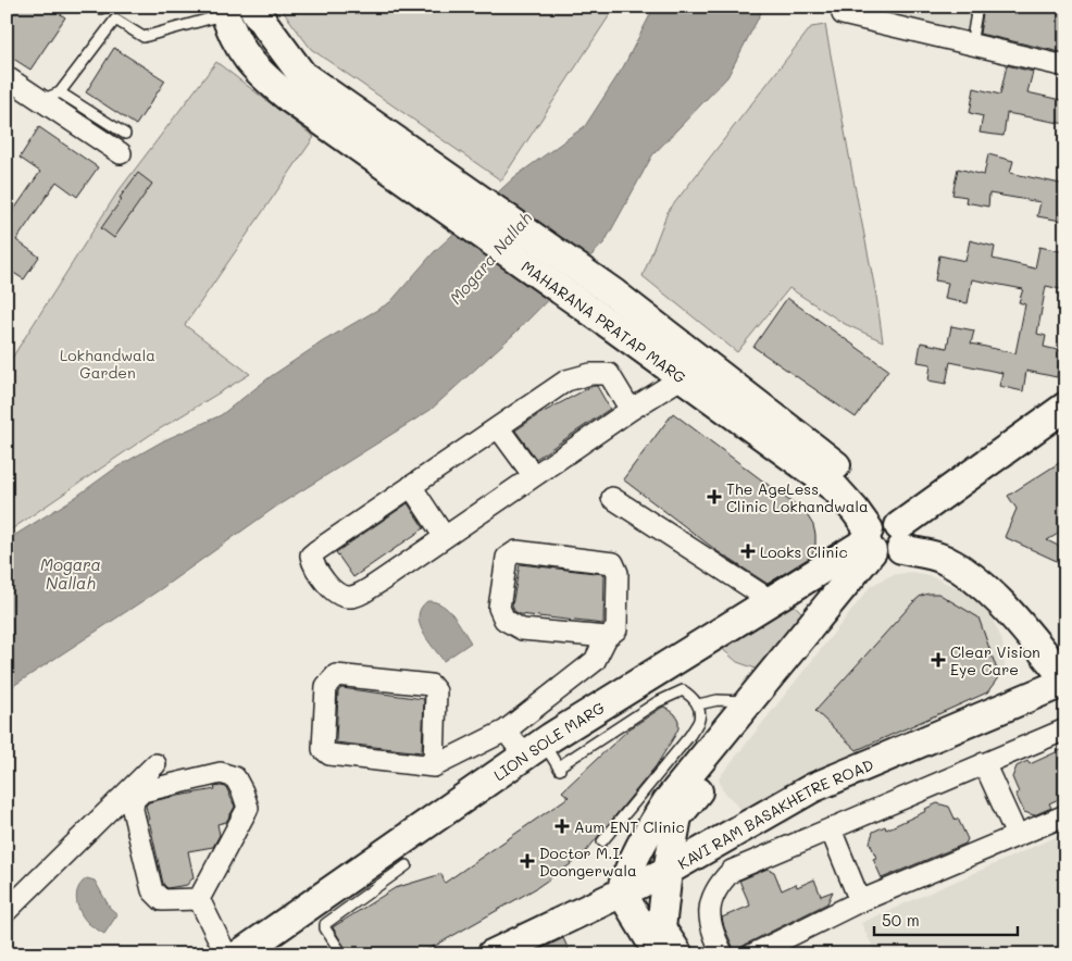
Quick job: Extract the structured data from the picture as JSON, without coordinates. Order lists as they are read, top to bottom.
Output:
{
  "streets": {
    "main road": ["MAHARANA PRATAP MARG", "LION SOLE MARG", "KAVI RAM BASAKHETRE ROAD"]
  },
  "crossings": [
    ["MAHARANA PRATAP MARG", "LION SOLE MARG"]
  ],
  "water": ["Mogara Nallah"],
  "parks": ["Lokhandwala Garden"],
  "places": {
    "health": [
      "The AgeLess Clinic Lokhandwala",
      "Looks Clinic",
      "Clear Vision Eye Care",
      "Aum ENT Clinic",
      "Doctor M.I. Doongerwala"
    ]
  },
  "scale_bar": "50 m"
}
